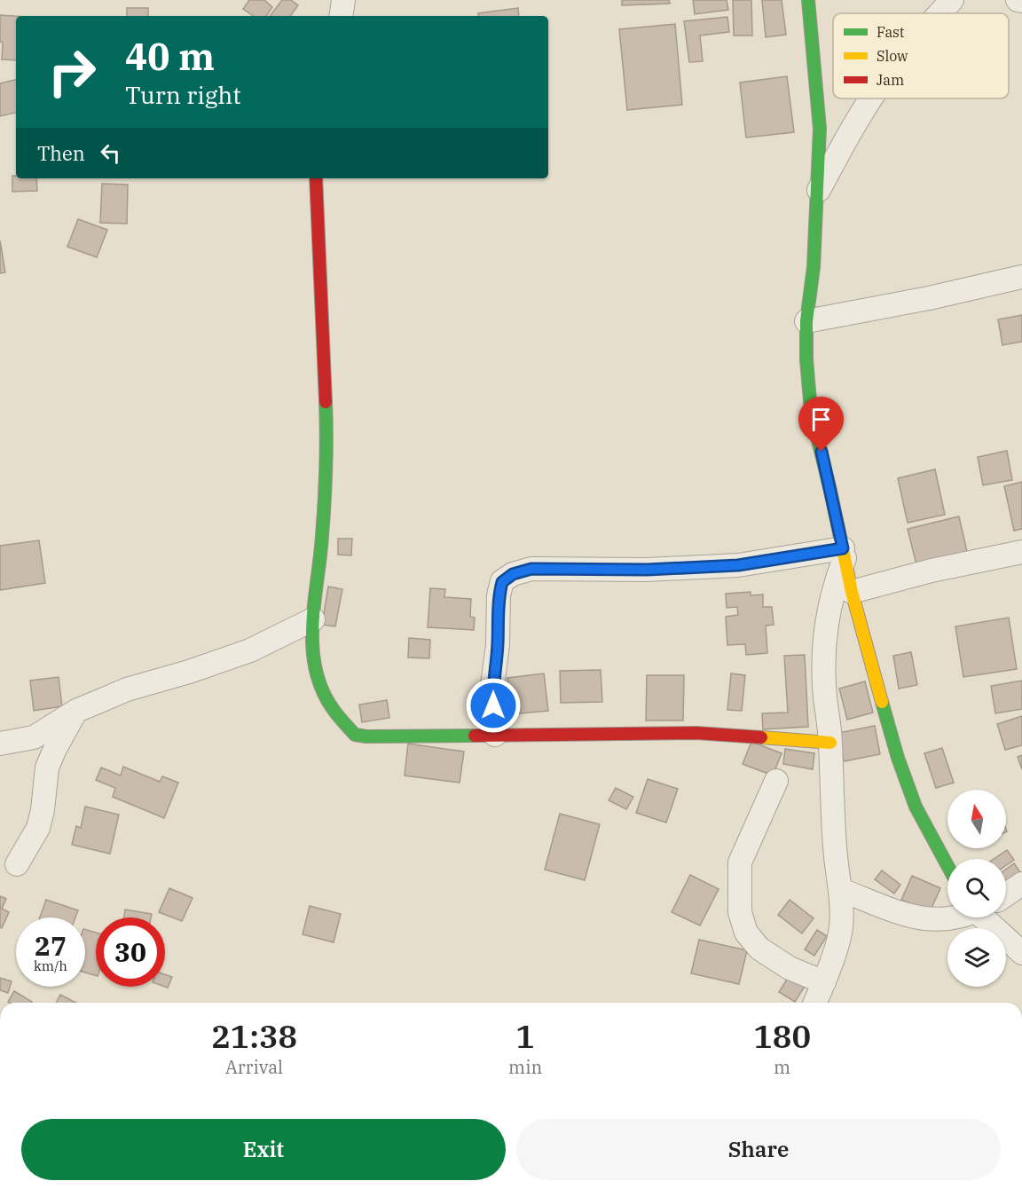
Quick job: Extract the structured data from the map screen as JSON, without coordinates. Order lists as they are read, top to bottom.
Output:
{
  "legend": ["Fast", "Slow", "Jam"],
  "north": "top",
  "page": {
    "turn": ["40 m", "Turn right"],
    "then": "Then",
    "speed": "27 km/h",
    "limit": "30",
    "eta": [
      "21:38",
      "Arrival",
      "1",
      "min",
      "180",
      "m"
    ],
    "buttons": ["Exit", "Share"]
  }
}
